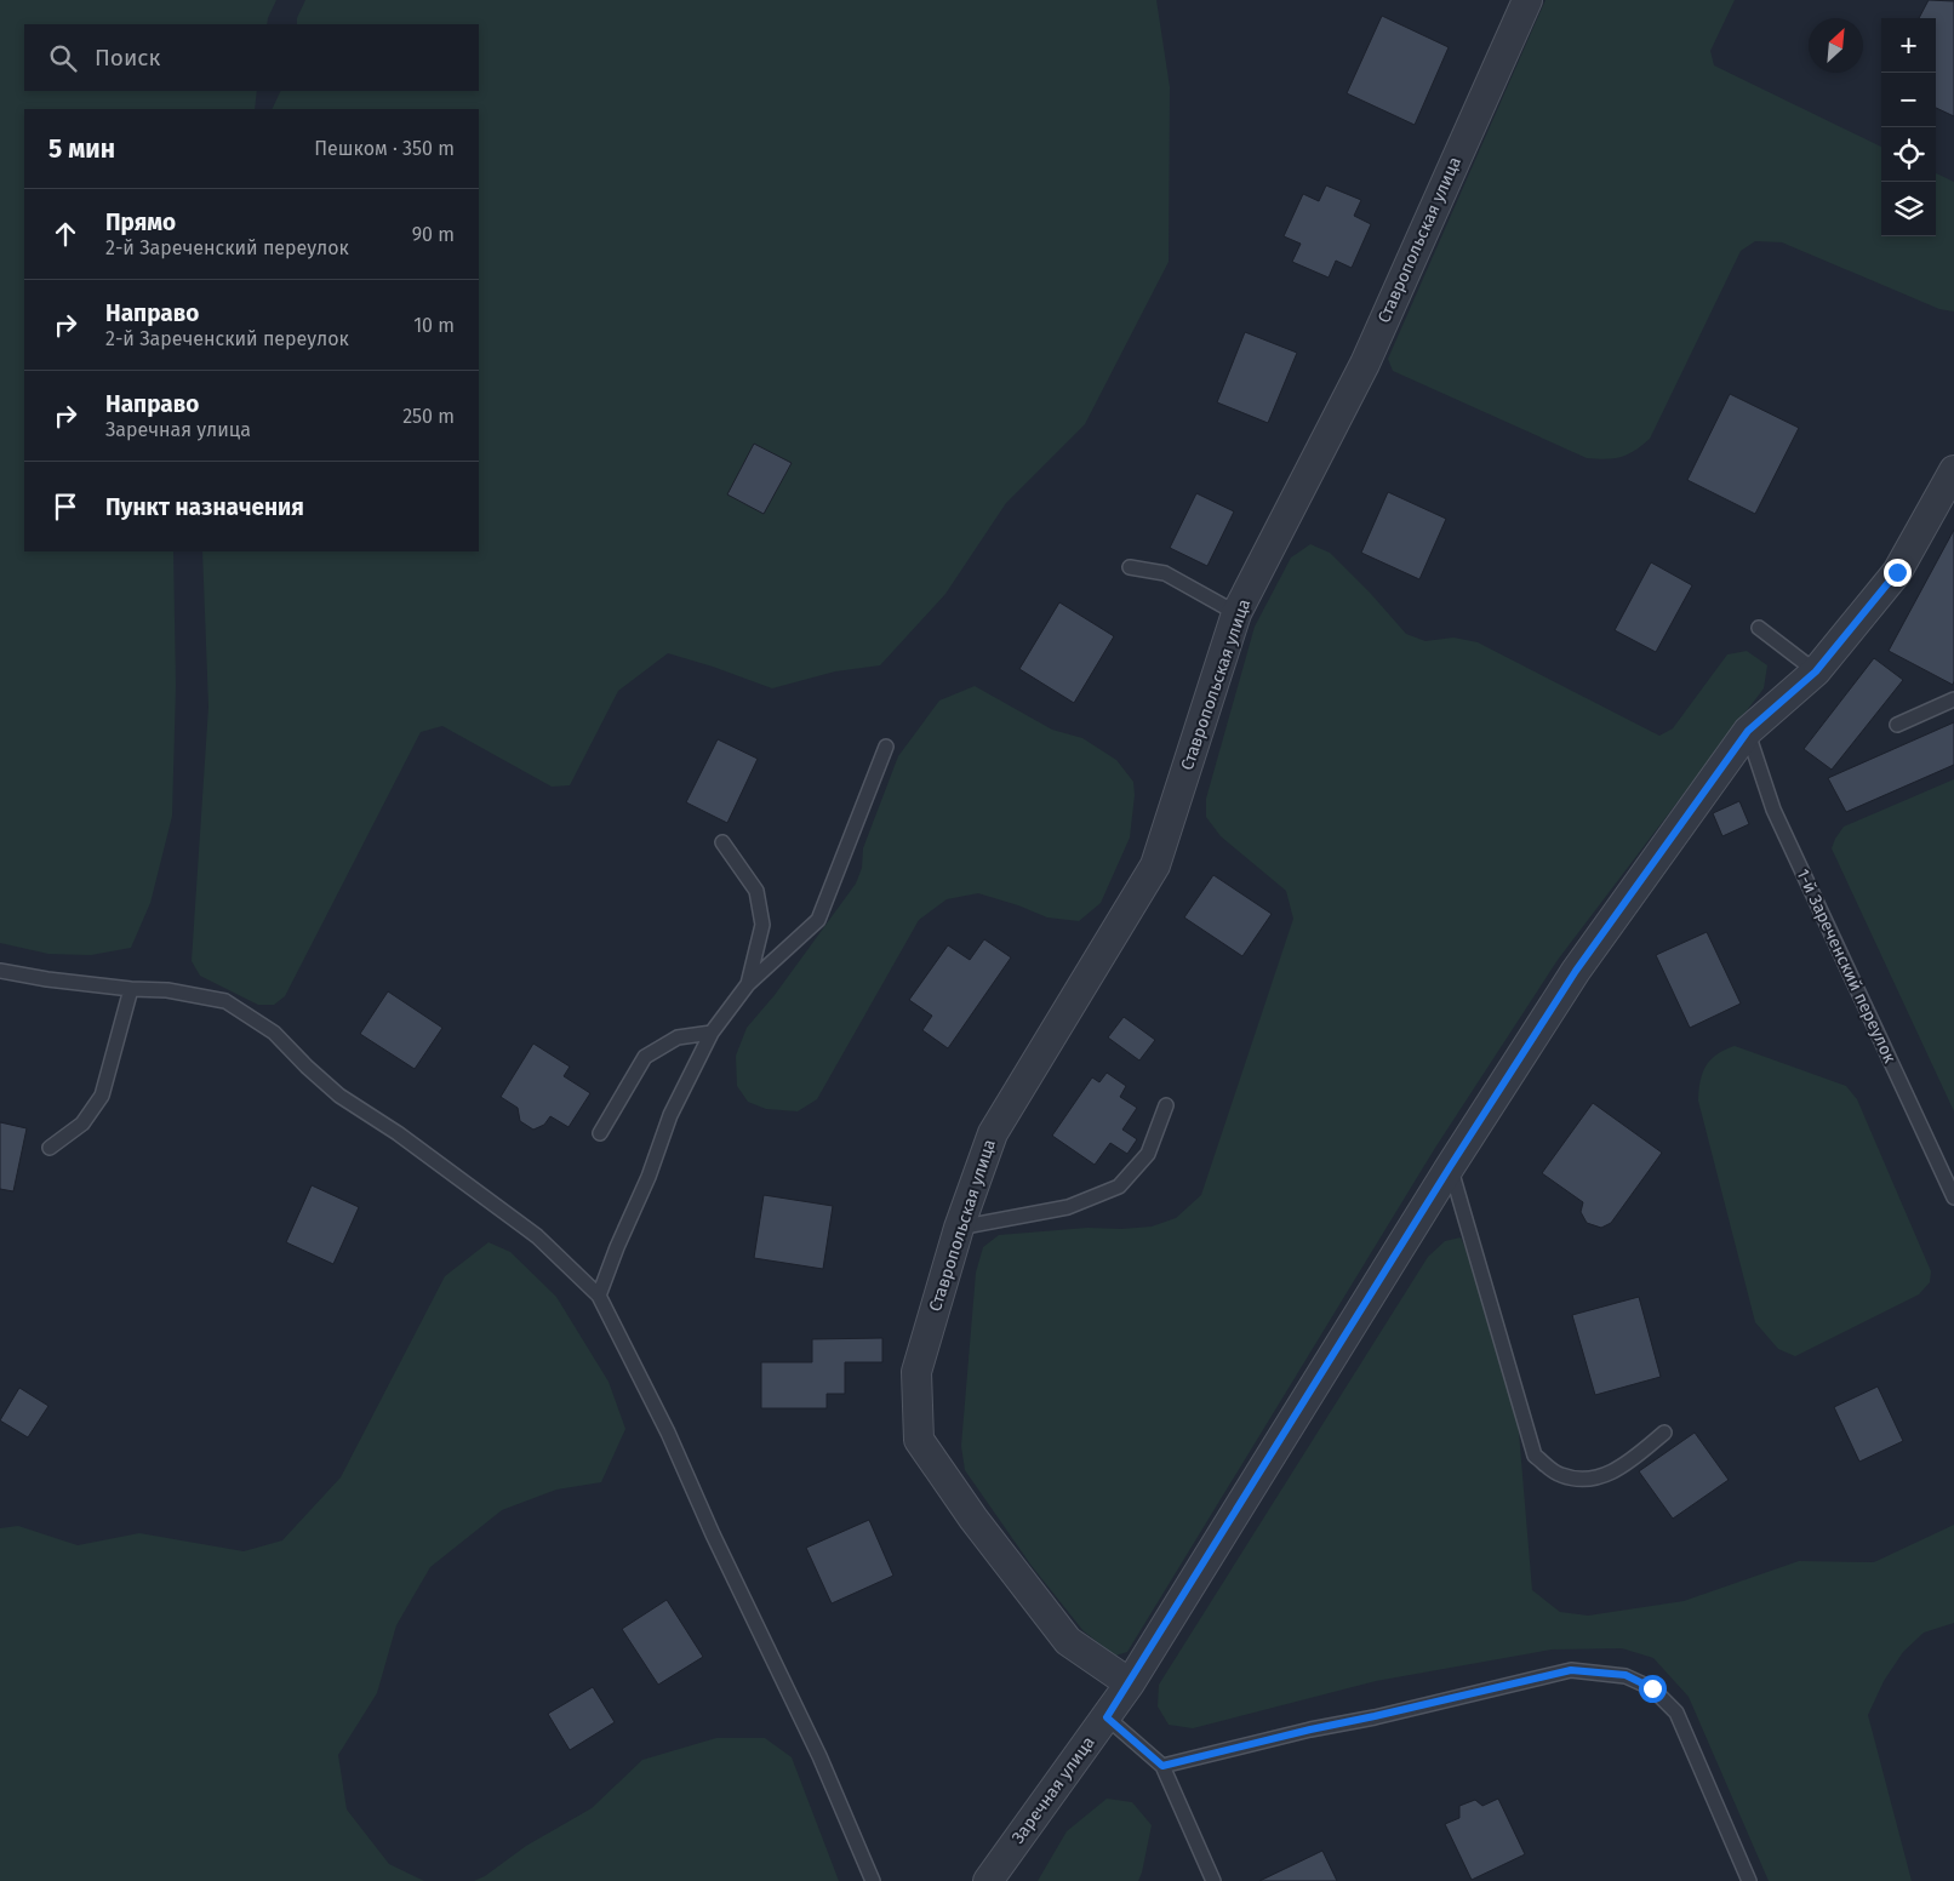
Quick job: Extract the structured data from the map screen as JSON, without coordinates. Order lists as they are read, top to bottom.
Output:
{
  "streets": {
    "street": ["Ставропольская улица", "Заречная улица"],
    "lane": ["1-й Зареченский переулок"]
  },
  "crossings": [
    ["Ставропольская улица", "Заречная улица"],
    ["1-й Зареченский переулок", "Заречная улица"]
  ],
  "north": "top right",
  "page": {
    "map_buttons": ["+", "−"],
    "search": "Поиск",
    "heading": ["5 мин", "Пешком · 350 m"],
    "list": [
      ["Прямо", "2-й Зареченский переулок", "90 m"],
      ["Направо", "2-й Зареченский переулок", "10 m"],
      ["Направо", "Заречная улица", "250 m"],
      "Пункт назначения"
    ]
  }
}
